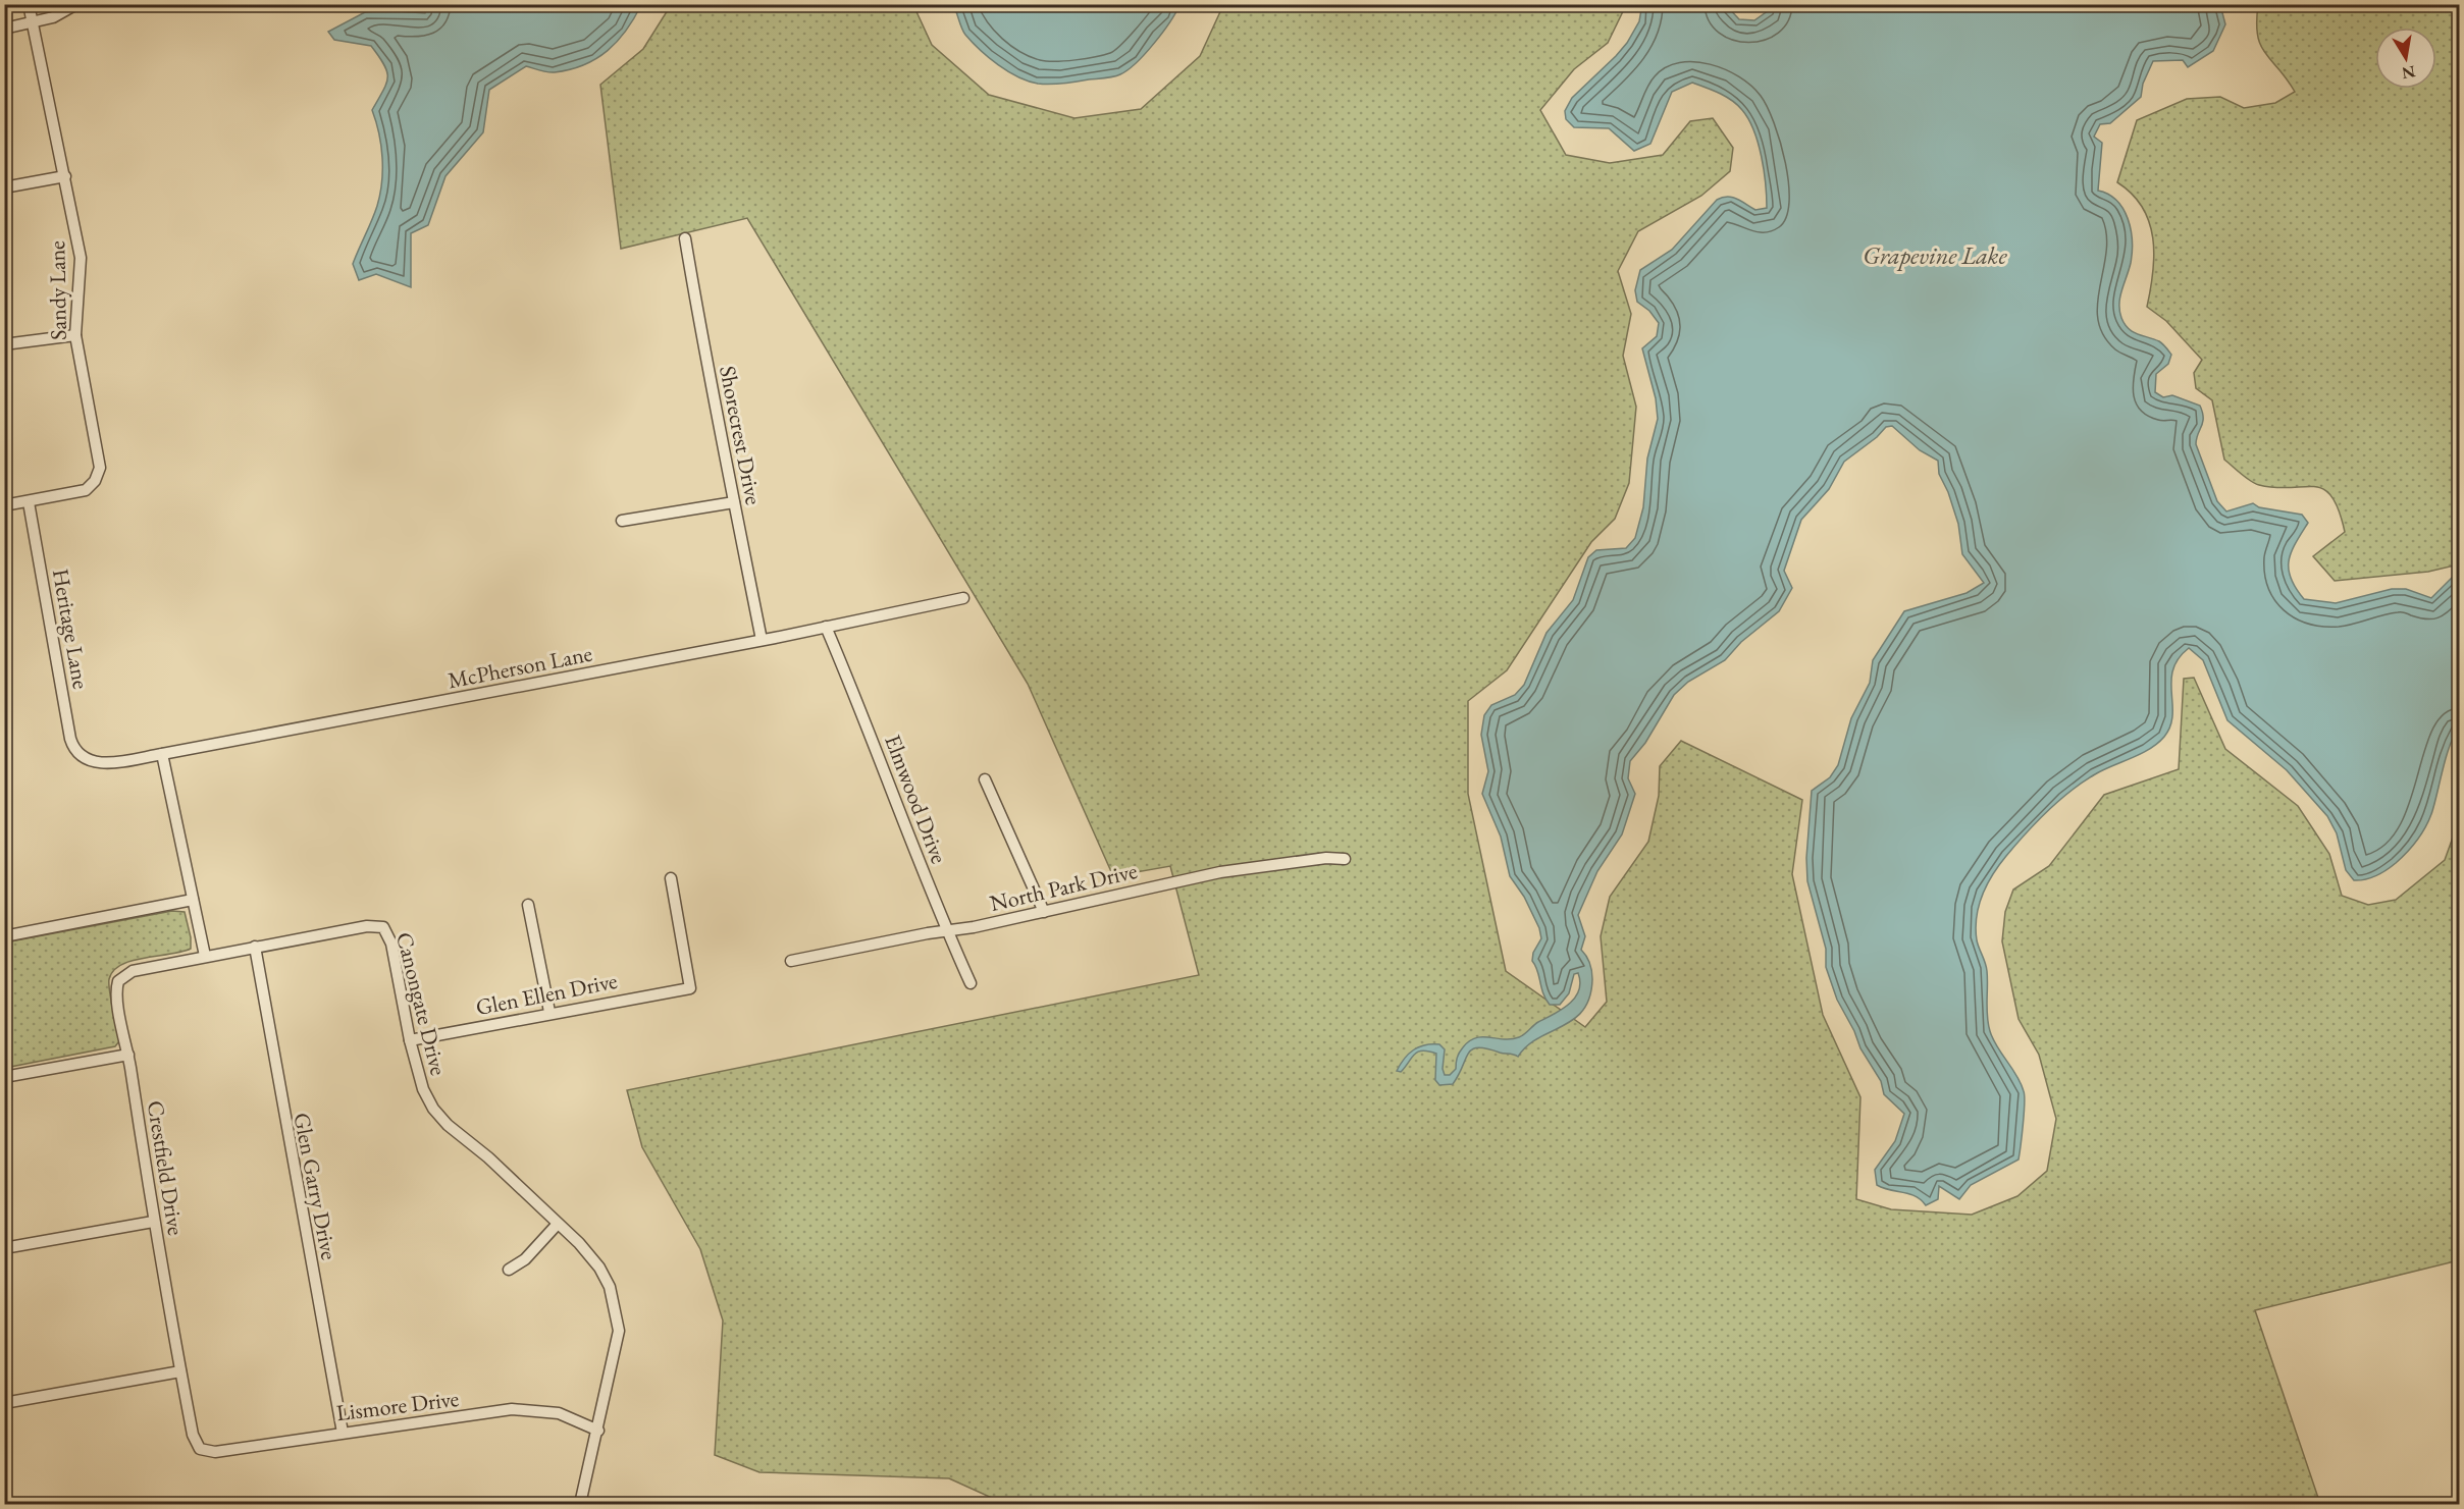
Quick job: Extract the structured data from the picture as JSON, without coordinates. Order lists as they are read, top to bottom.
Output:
{
  "streets": {
    "street": [
      "Sandy Lane",
      "Shorecrest Drive",
      "Heritage Lane",
      "McPherson Lane",
      "Elmwood Drive",
      "North Park Drive",
      "Glen Ellen Drive",
      "Canongate Drive",
      "Crestfield Drive",
      "Glen Garry Drive",
      "Lismore Drive"
    ]
  },
  "crossings": [
    ["Sandy Lane", "Heritage Lane"],
    ["Shorecrest Drive", "McPherson Lane"],
    ["Heritage Lane", "McPherson Lane"],
    ["McPherson Lane", "Elmwood Drive"],
    ["Elmwood Drive", "North Park Drive"],
    ["Glen Ellen Drive", "Canongate Drive"],
    ["Canongate Drive", "Crestfield Drive"],
    ["Canongate Drive", "Glen Garry Drive"],
    ["Canongate Drive", "Lismore Drive"],
    ["Crestfield Drive", "Lismore Drive"],
    ["Glen Garry Drive", "Lismore Drive"]
  ],
  "water": ["Grapevine Lake"],
  "north": "bottom"
}
